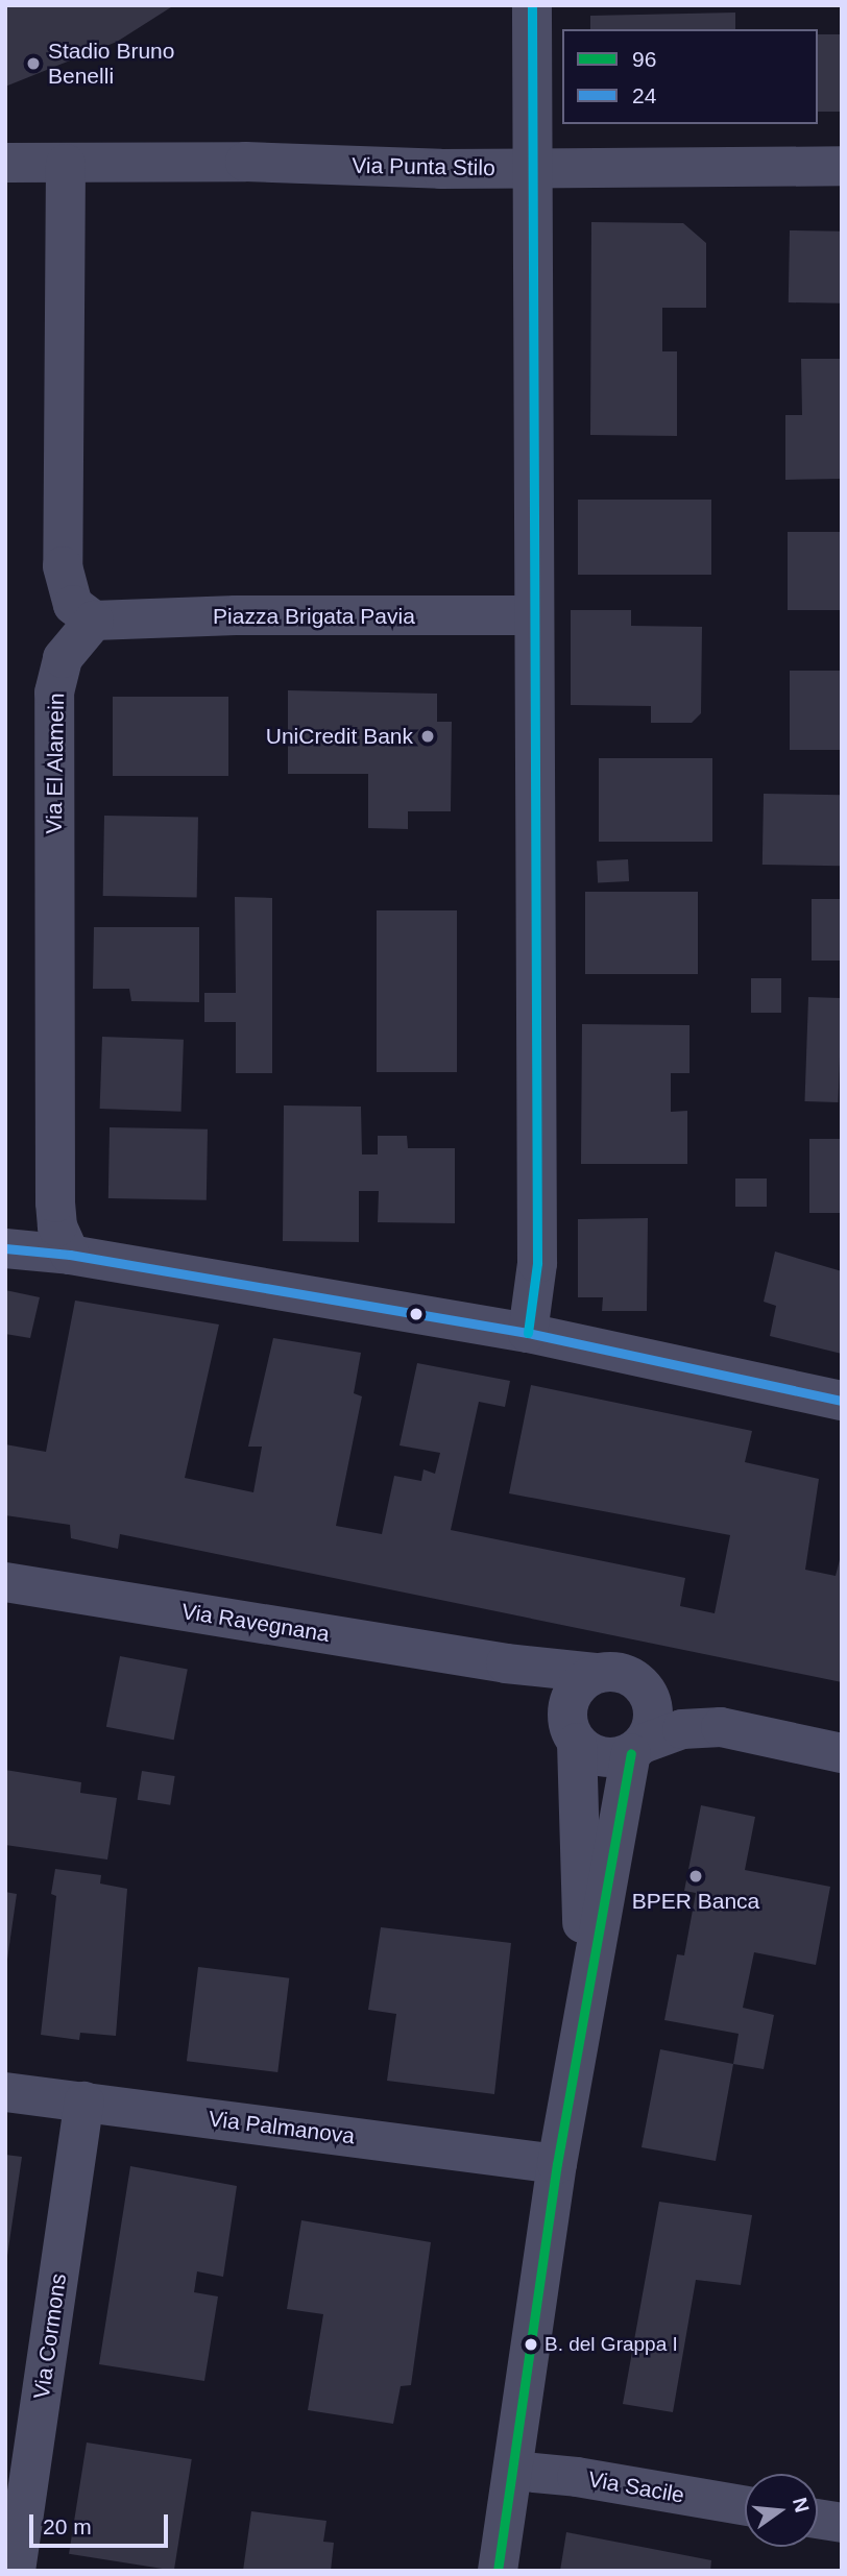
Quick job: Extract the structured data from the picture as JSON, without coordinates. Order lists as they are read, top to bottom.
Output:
{
  "streets": {
    "street": [
      "Via Punta Stilo",
      "Piazza Brigata Pavia",
      "Via El Alamein",
      "Via Ravegnana",
      "Via Palmanova",
      "Via Cormons",
      "Via Sacile"
    ]
  },
  "crossings": [
    ["Piazza Brigata Pavia", "Via El Alamein"],
    ["Via Palmanova", "Via Cormons"]
  ],
  "places": [
    "Stadio Bruno Benelli",
    "UniCredit Bank",
    "BPER Banca",
    "B. del Grappa I"
  ],
  "lines": ["transit line 24", "transit line 96"],
  "legend": ["96", "24"],
  "scale_bar": "20 m",
  "north": "right"
}
